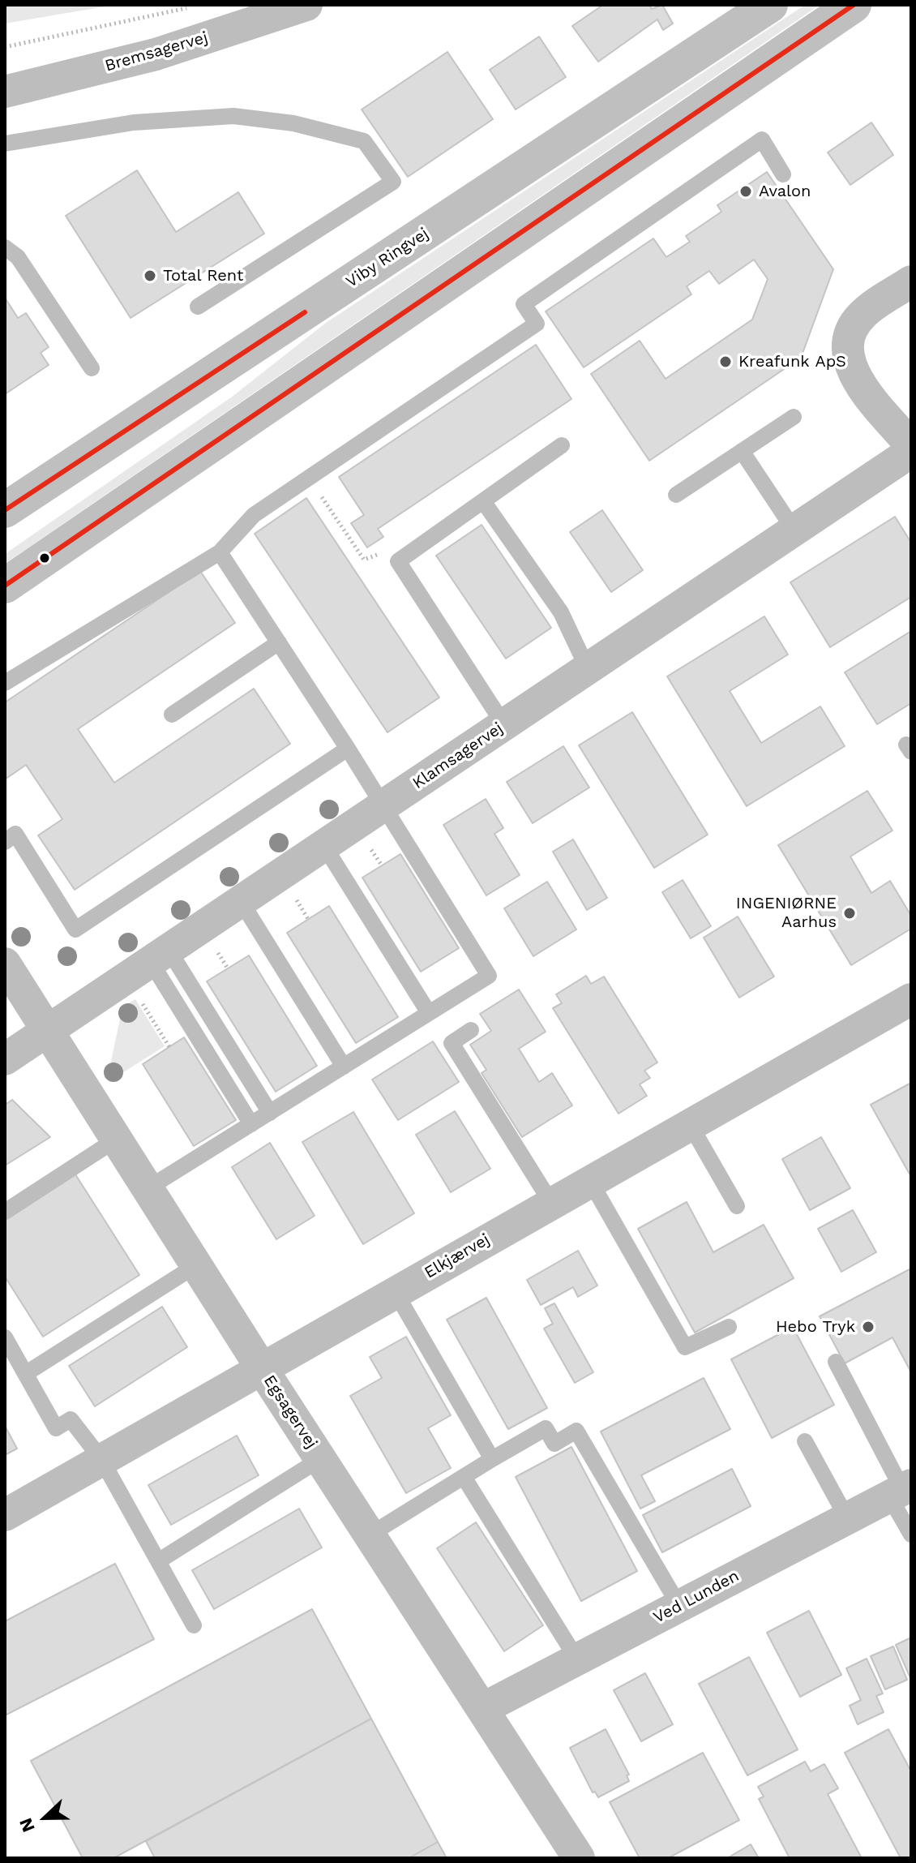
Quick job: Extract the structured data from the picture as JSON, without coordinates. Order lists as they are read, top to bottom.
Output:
{
  "streets": {
    "main road": ["Viby Ringvej"],
    "street": [
      "Bremsagervej",
      "Klamsagervej",
      "Elkjærvej",
      "Egsagervej",
      "Ved Lunden"
    ]
  },
  "crossings": [
    ["Klamsagervej", "Egsagervej"],
    ["Elkjærvej", "Egsagervej"],
    ["Egsagervej", "Ved Lunden"]
  ],
  "places": [
    "Avalon",
    "Total Rent",
    "Kreafunk ApS",
    "INGENIØRNE Aarhus",
    "Hebo Tryk"
  ],
  "north": "left"
}
